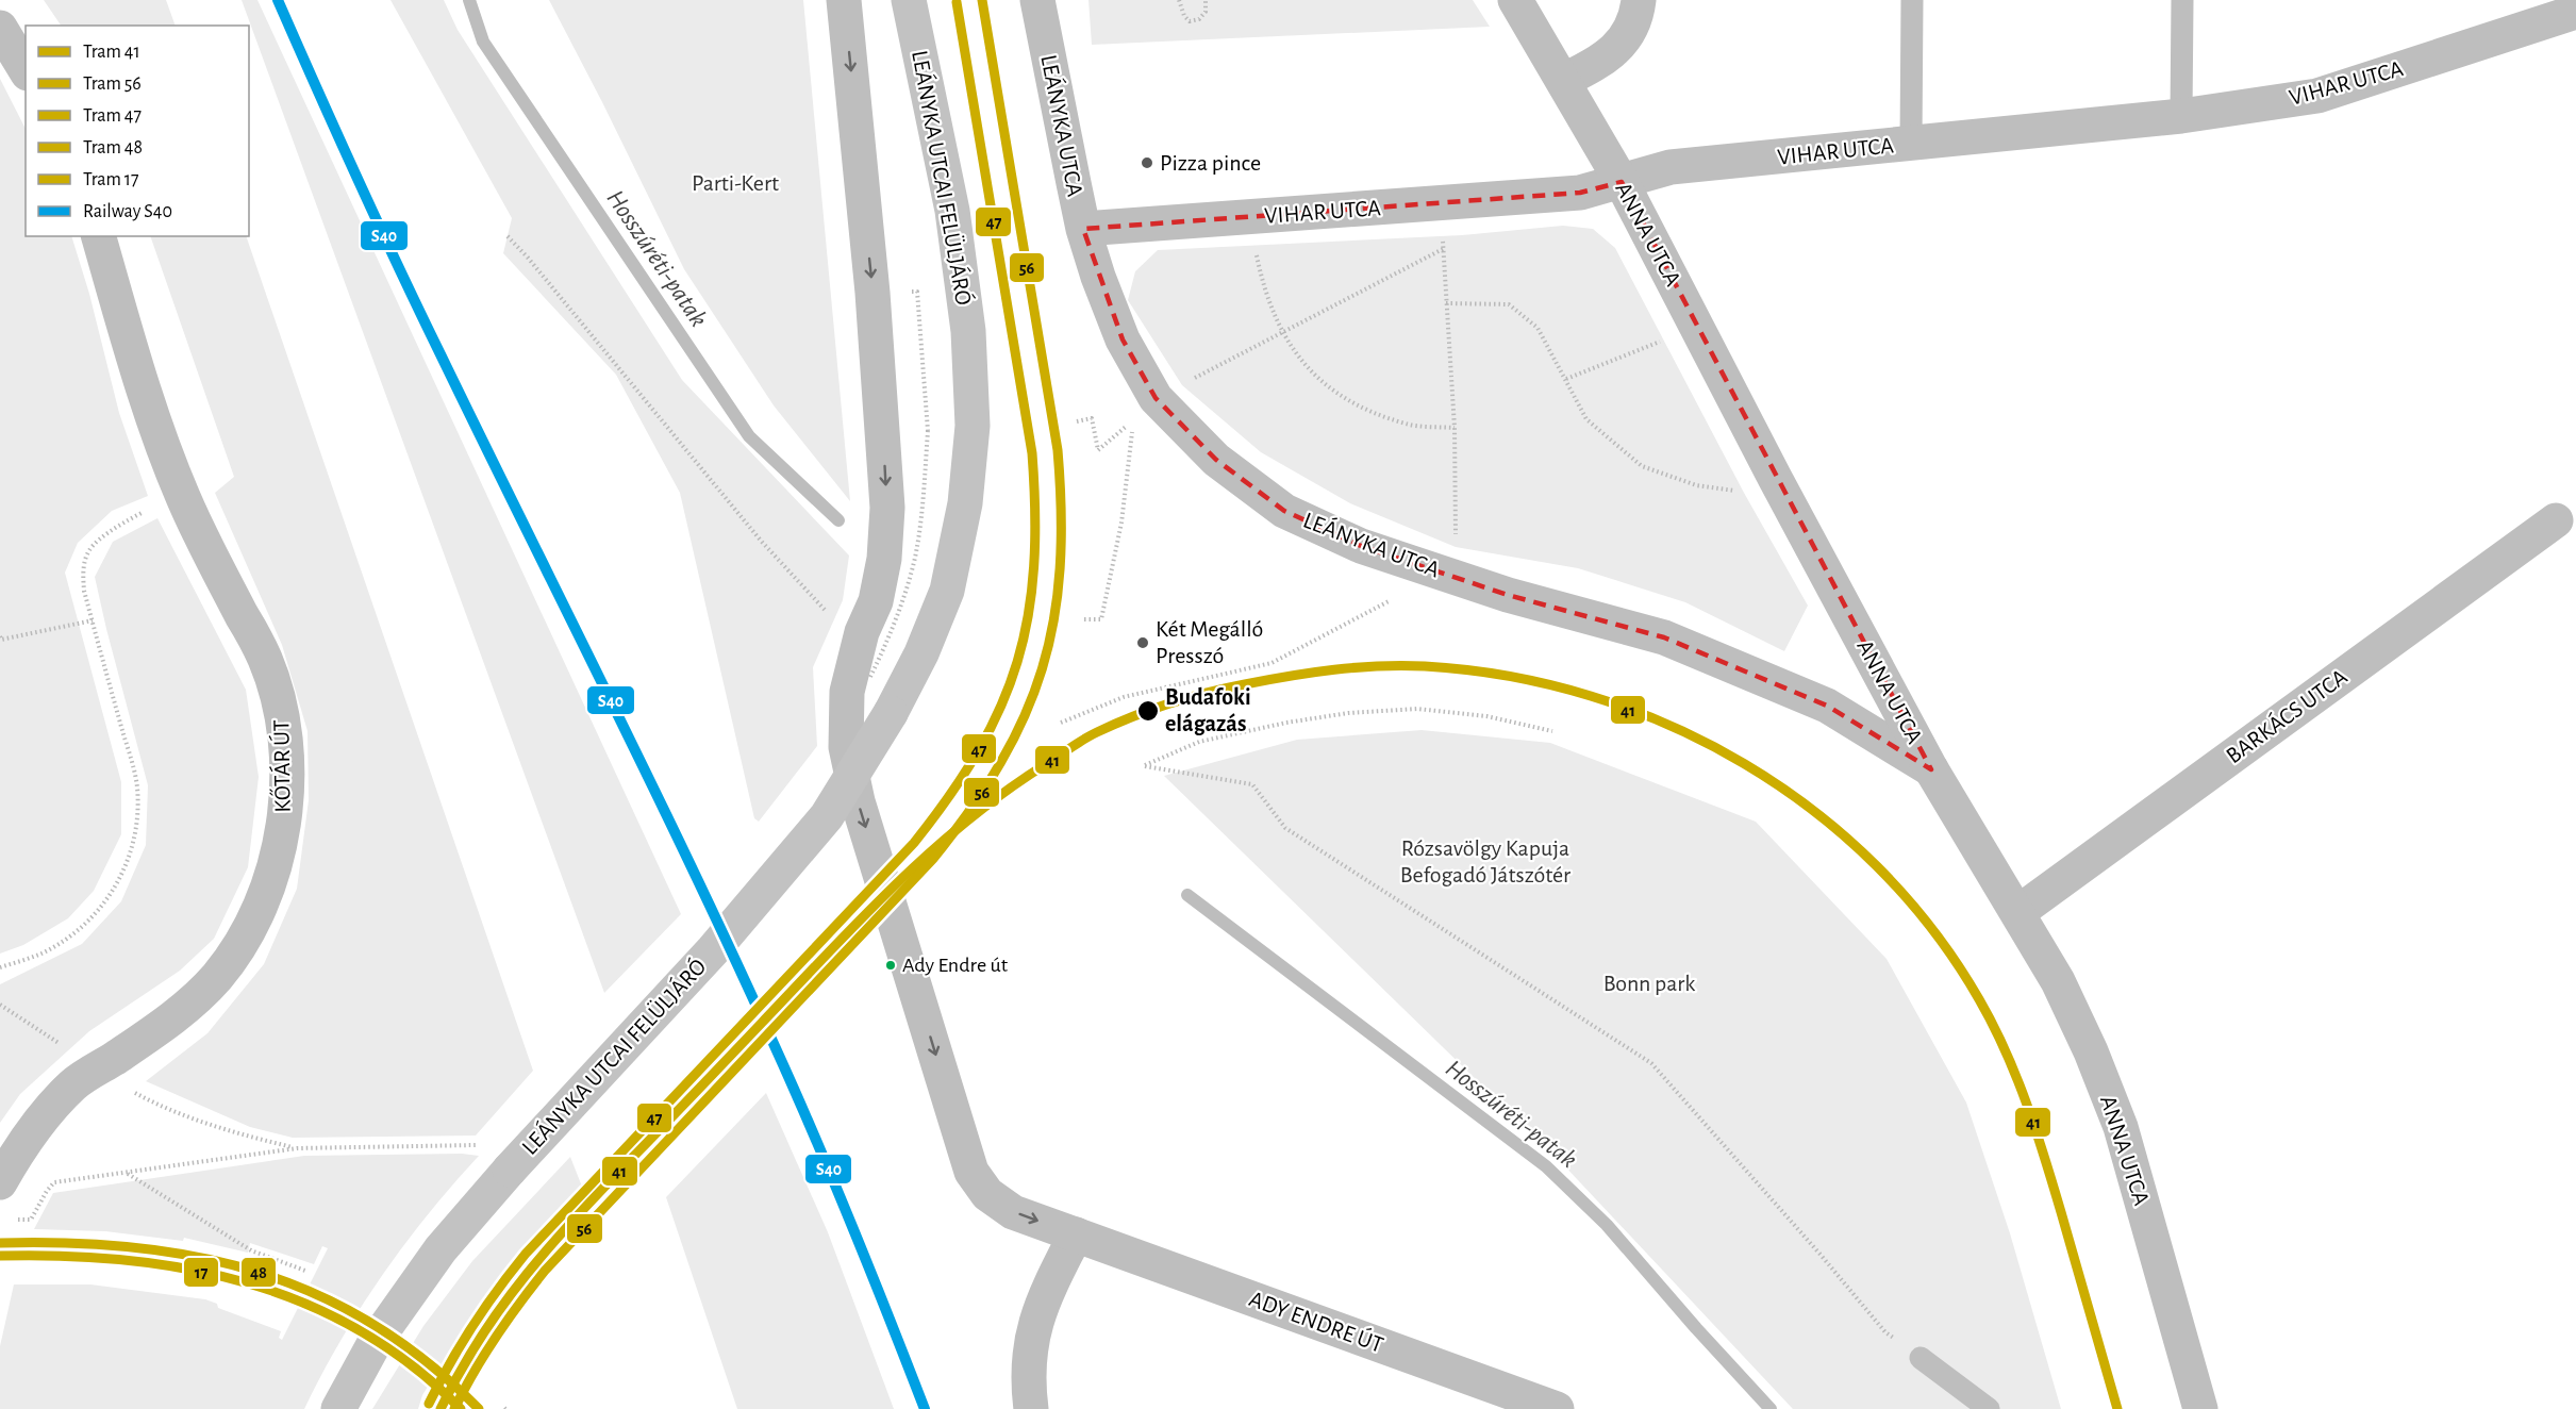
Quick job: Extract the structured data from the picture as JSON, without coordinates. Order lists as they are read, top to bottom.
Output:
{
  "streets": {
    "main road": ["LEÁNYKA UTCAI FELÜLJÁRÓ"],
    "street": [
      "VIHAR UTCA",
      "LEÁNYKA UTCA",
      "ANNA UTCA",
      "BARKÁCS UTCA",
      "KŐTÁR ÚT",
      "ADY ENDRE ÚT"
    ]
  },
  "crossings": [
    ["VIHAR UTCA", "LEÁNYKA UTCA"],
    ["VIHAR UTCA", "ANNA UTCA"],
    ["LEÁNYKA UTCA", "ANNA UTCA"],
    ["ANNA UTCA", "BARKÁCS UTCA"]
  ],
  "one_way": ["ADY ENDRE ÚT"],
  "water": ["Hosszúréti-patak"],
  "parks": ["Parti-Kert", "Rózsavölgy Kapuja Befogadó Játszótér", "Bonn park"],
  "places": [
    "Pizza pince",
    "Két Megálló Presszó",
    "Budafoki elágazás",
    "Ady Endre út"
  ],
  "lines": [
    "tram line 56",
    "rail line S40",
    "tram line 47",
    "tram line 41",
    "tram line 48",
    "tram line 17"
  ],
  "legend": [
    "Tram 41",
    "Tram 56",
    "Tram 47",
    "Tram 48",
    "Tram 17",
    "Railway S40"
  ]
}
